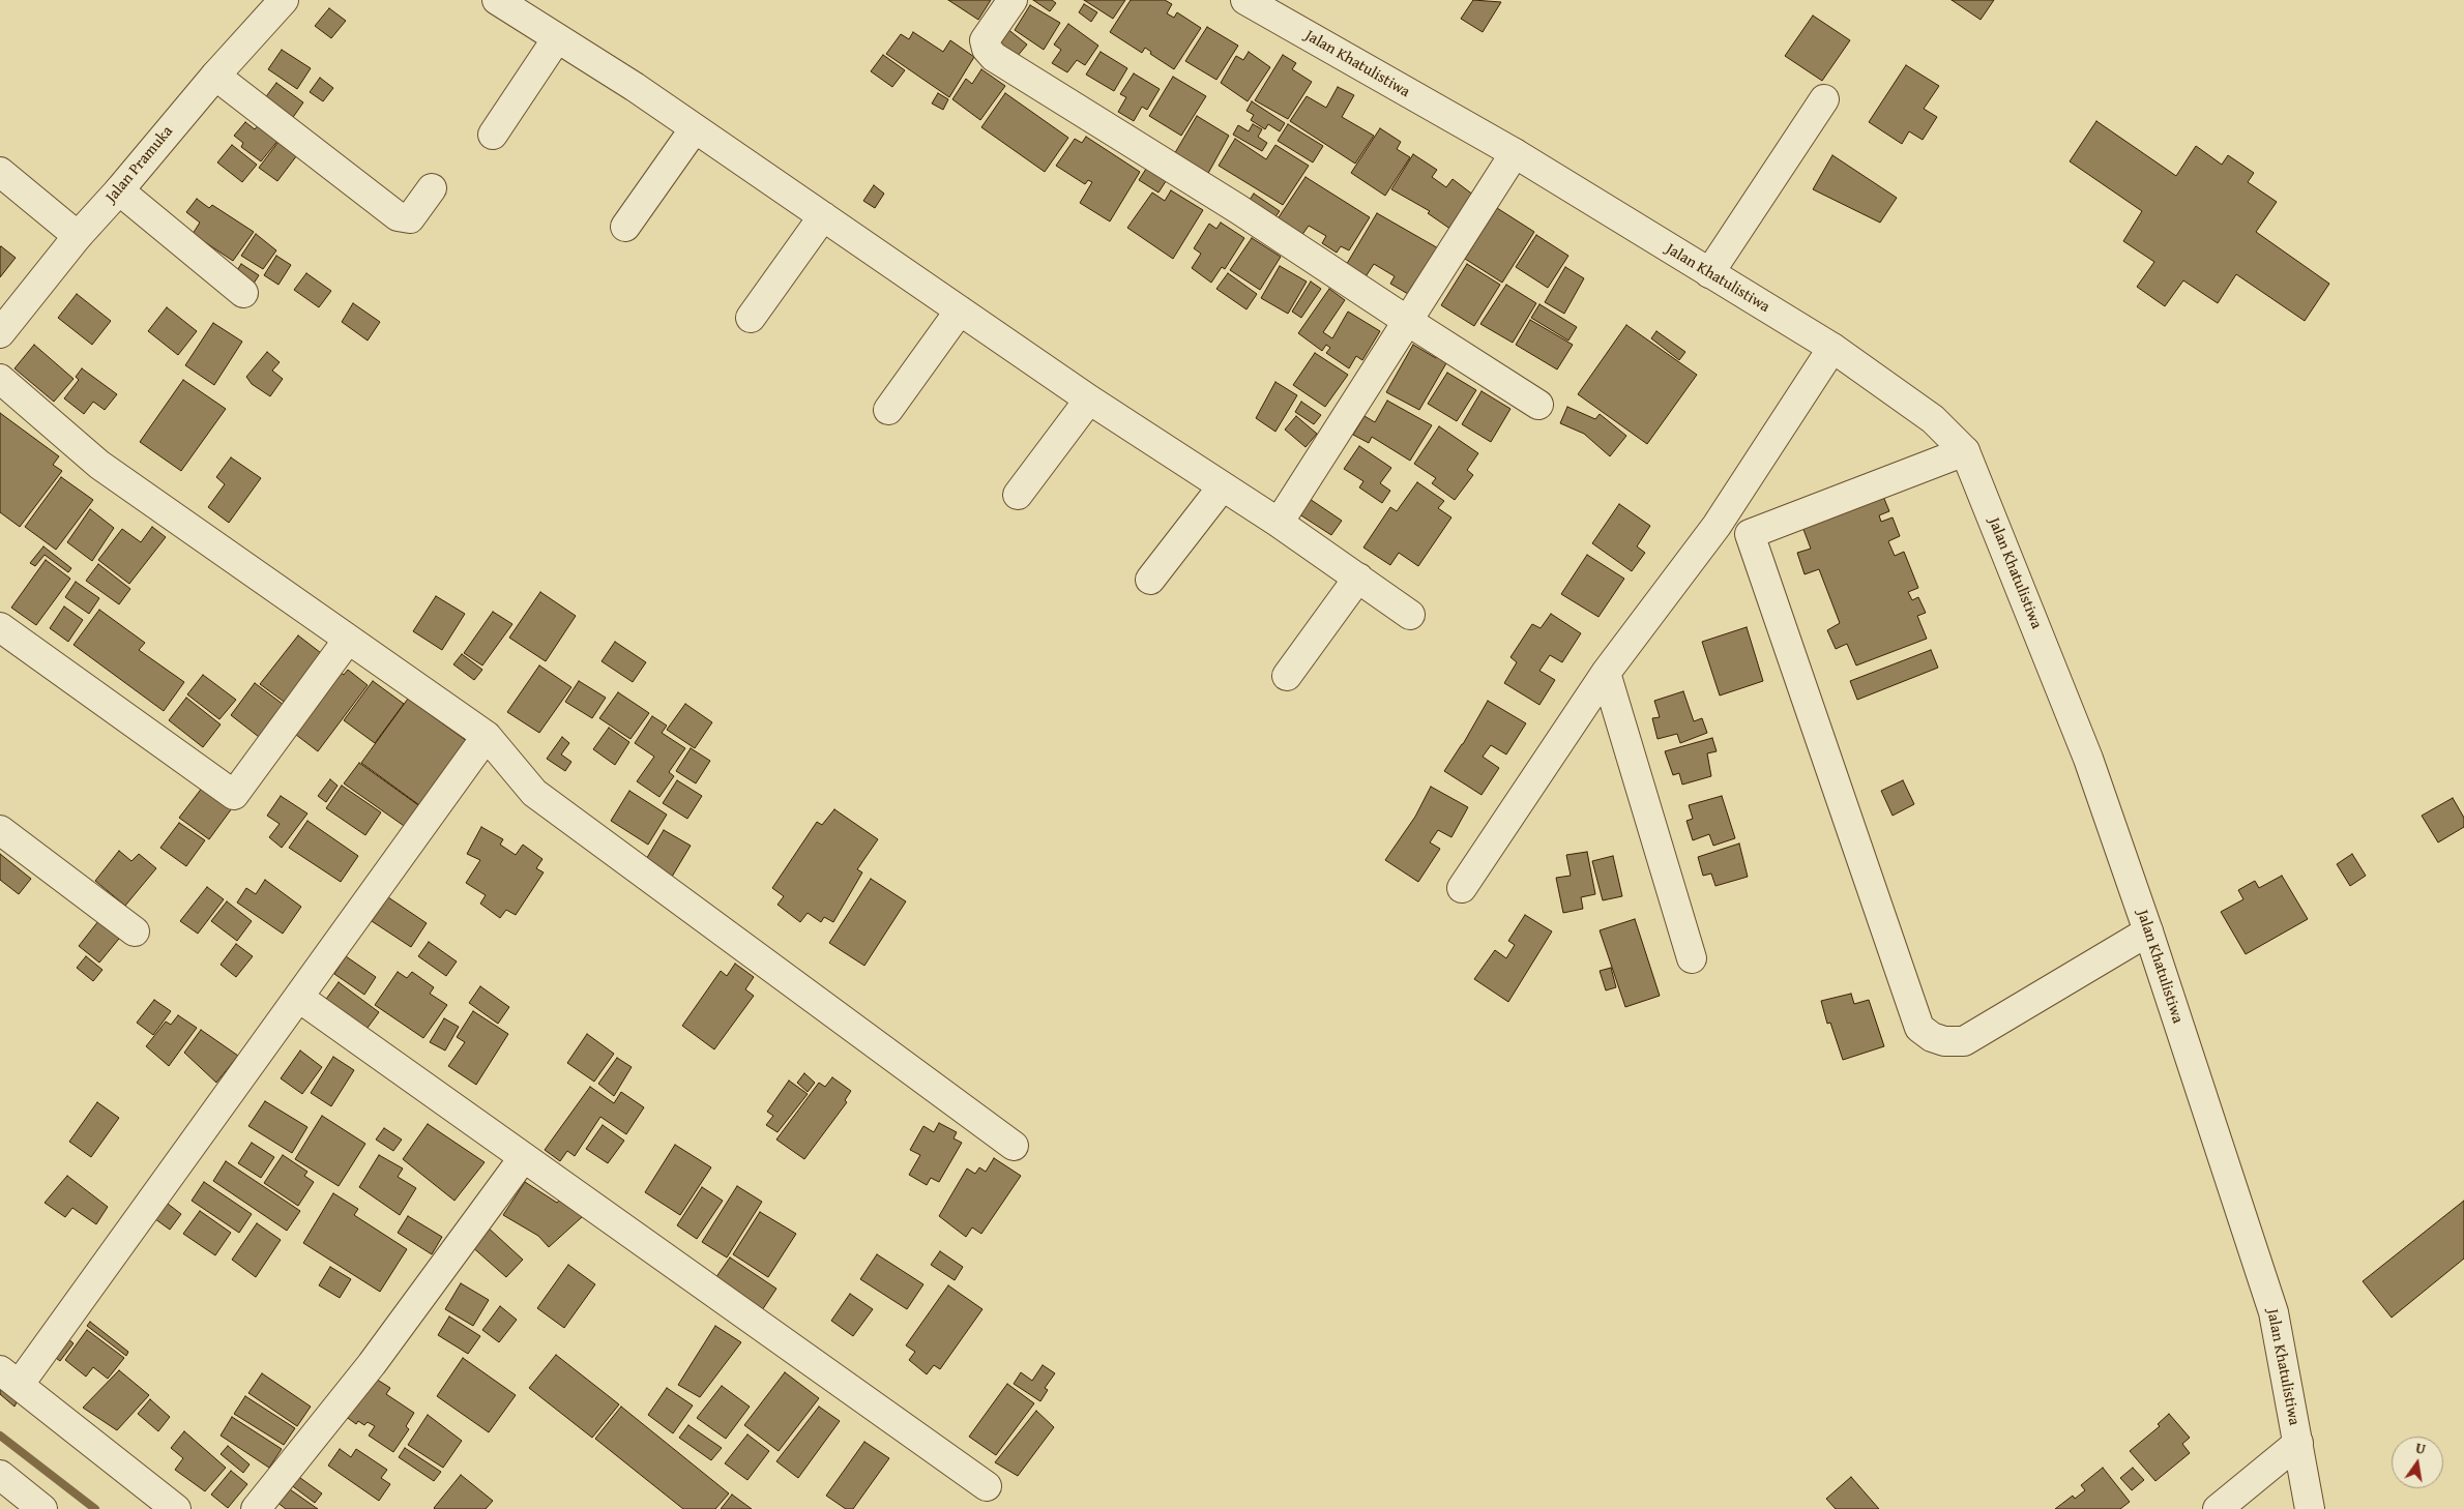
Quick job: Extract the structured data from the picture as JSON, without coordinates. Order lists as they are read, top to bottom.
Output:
{
  "streets": {
    "street": ["Jalan Khatulistiwa", "Jalan Pramuka"]
  },
  "north": "top"
}
